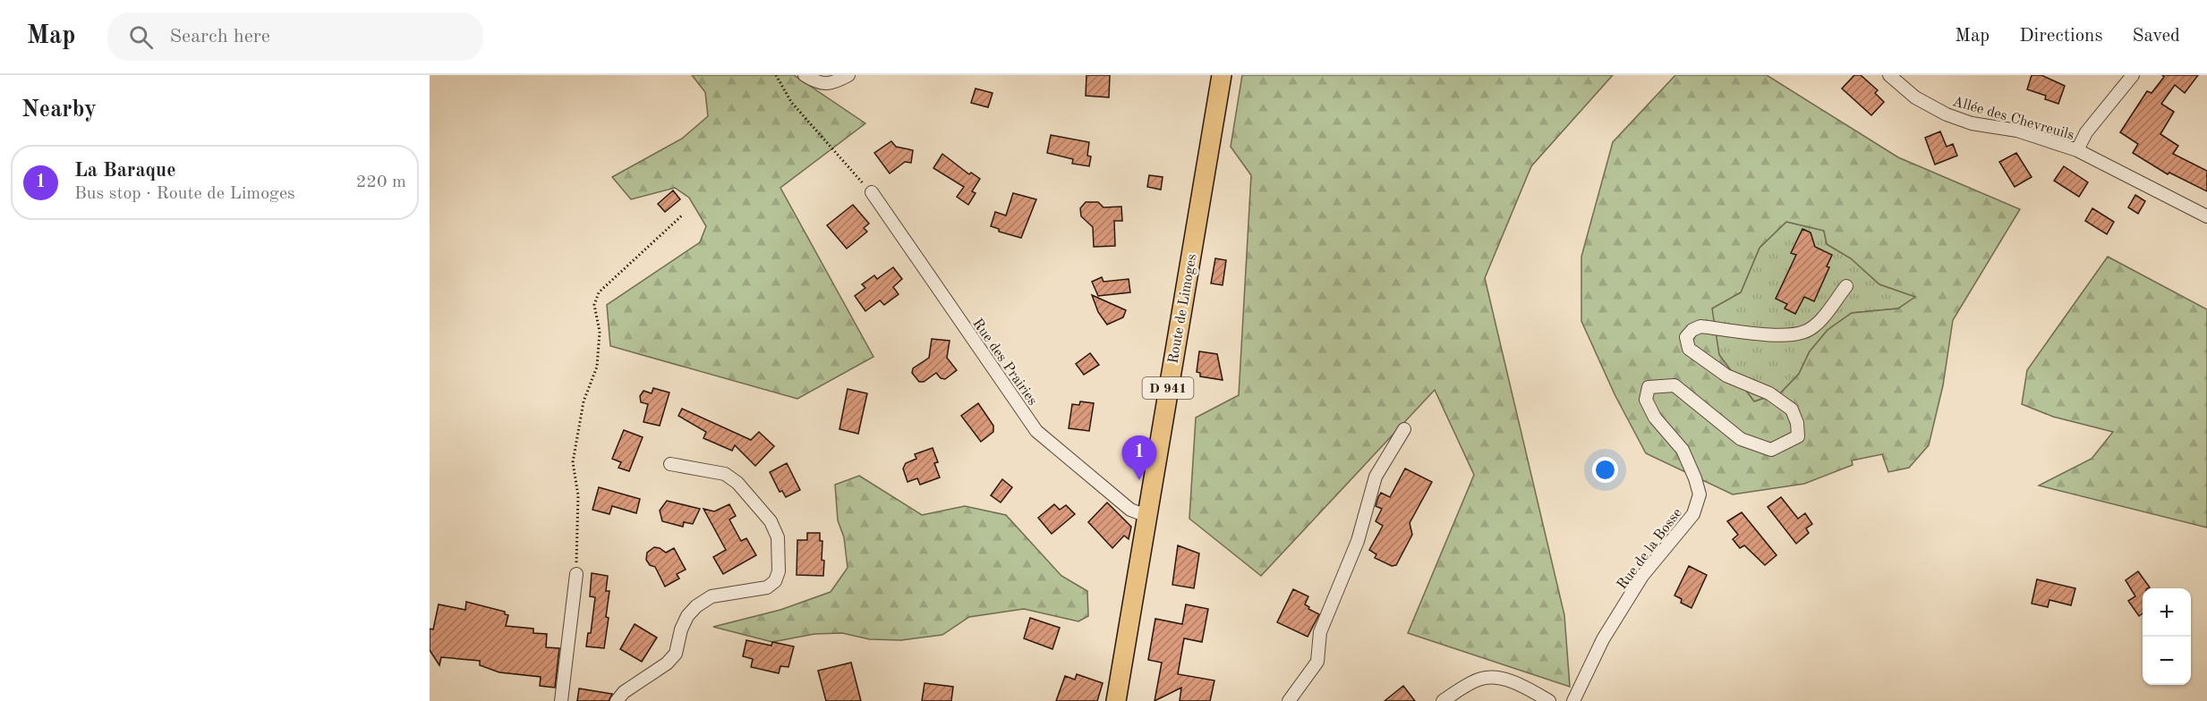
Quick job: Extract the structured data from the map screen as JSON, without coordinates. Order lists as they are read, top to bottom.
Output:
{
  "streets": {
    "main road": ["Route de Limoges", "D 941"],
    "street": ["Allée des Chevreuils", "Rue des Prairies", "Rue de la Bosse"]
  },
  "crossings": [
    ["Route de Limoges", "Rue des Prairies"]
  ],
  "page": {
    "header": "Map",
    "search": "Search here",
    "nav": ["Map", "Directions", "Saved"],
    "heading": "Nearby",
    "list": [
      {
        "mark": "1",
        "name": "La Baraque",
        "note": "Bus stop · Route de Limoges",
        "value": "220 m"
      }
    ],
    "pins": "1",
    "map_buttons": ["+", "−"]
  }
}
